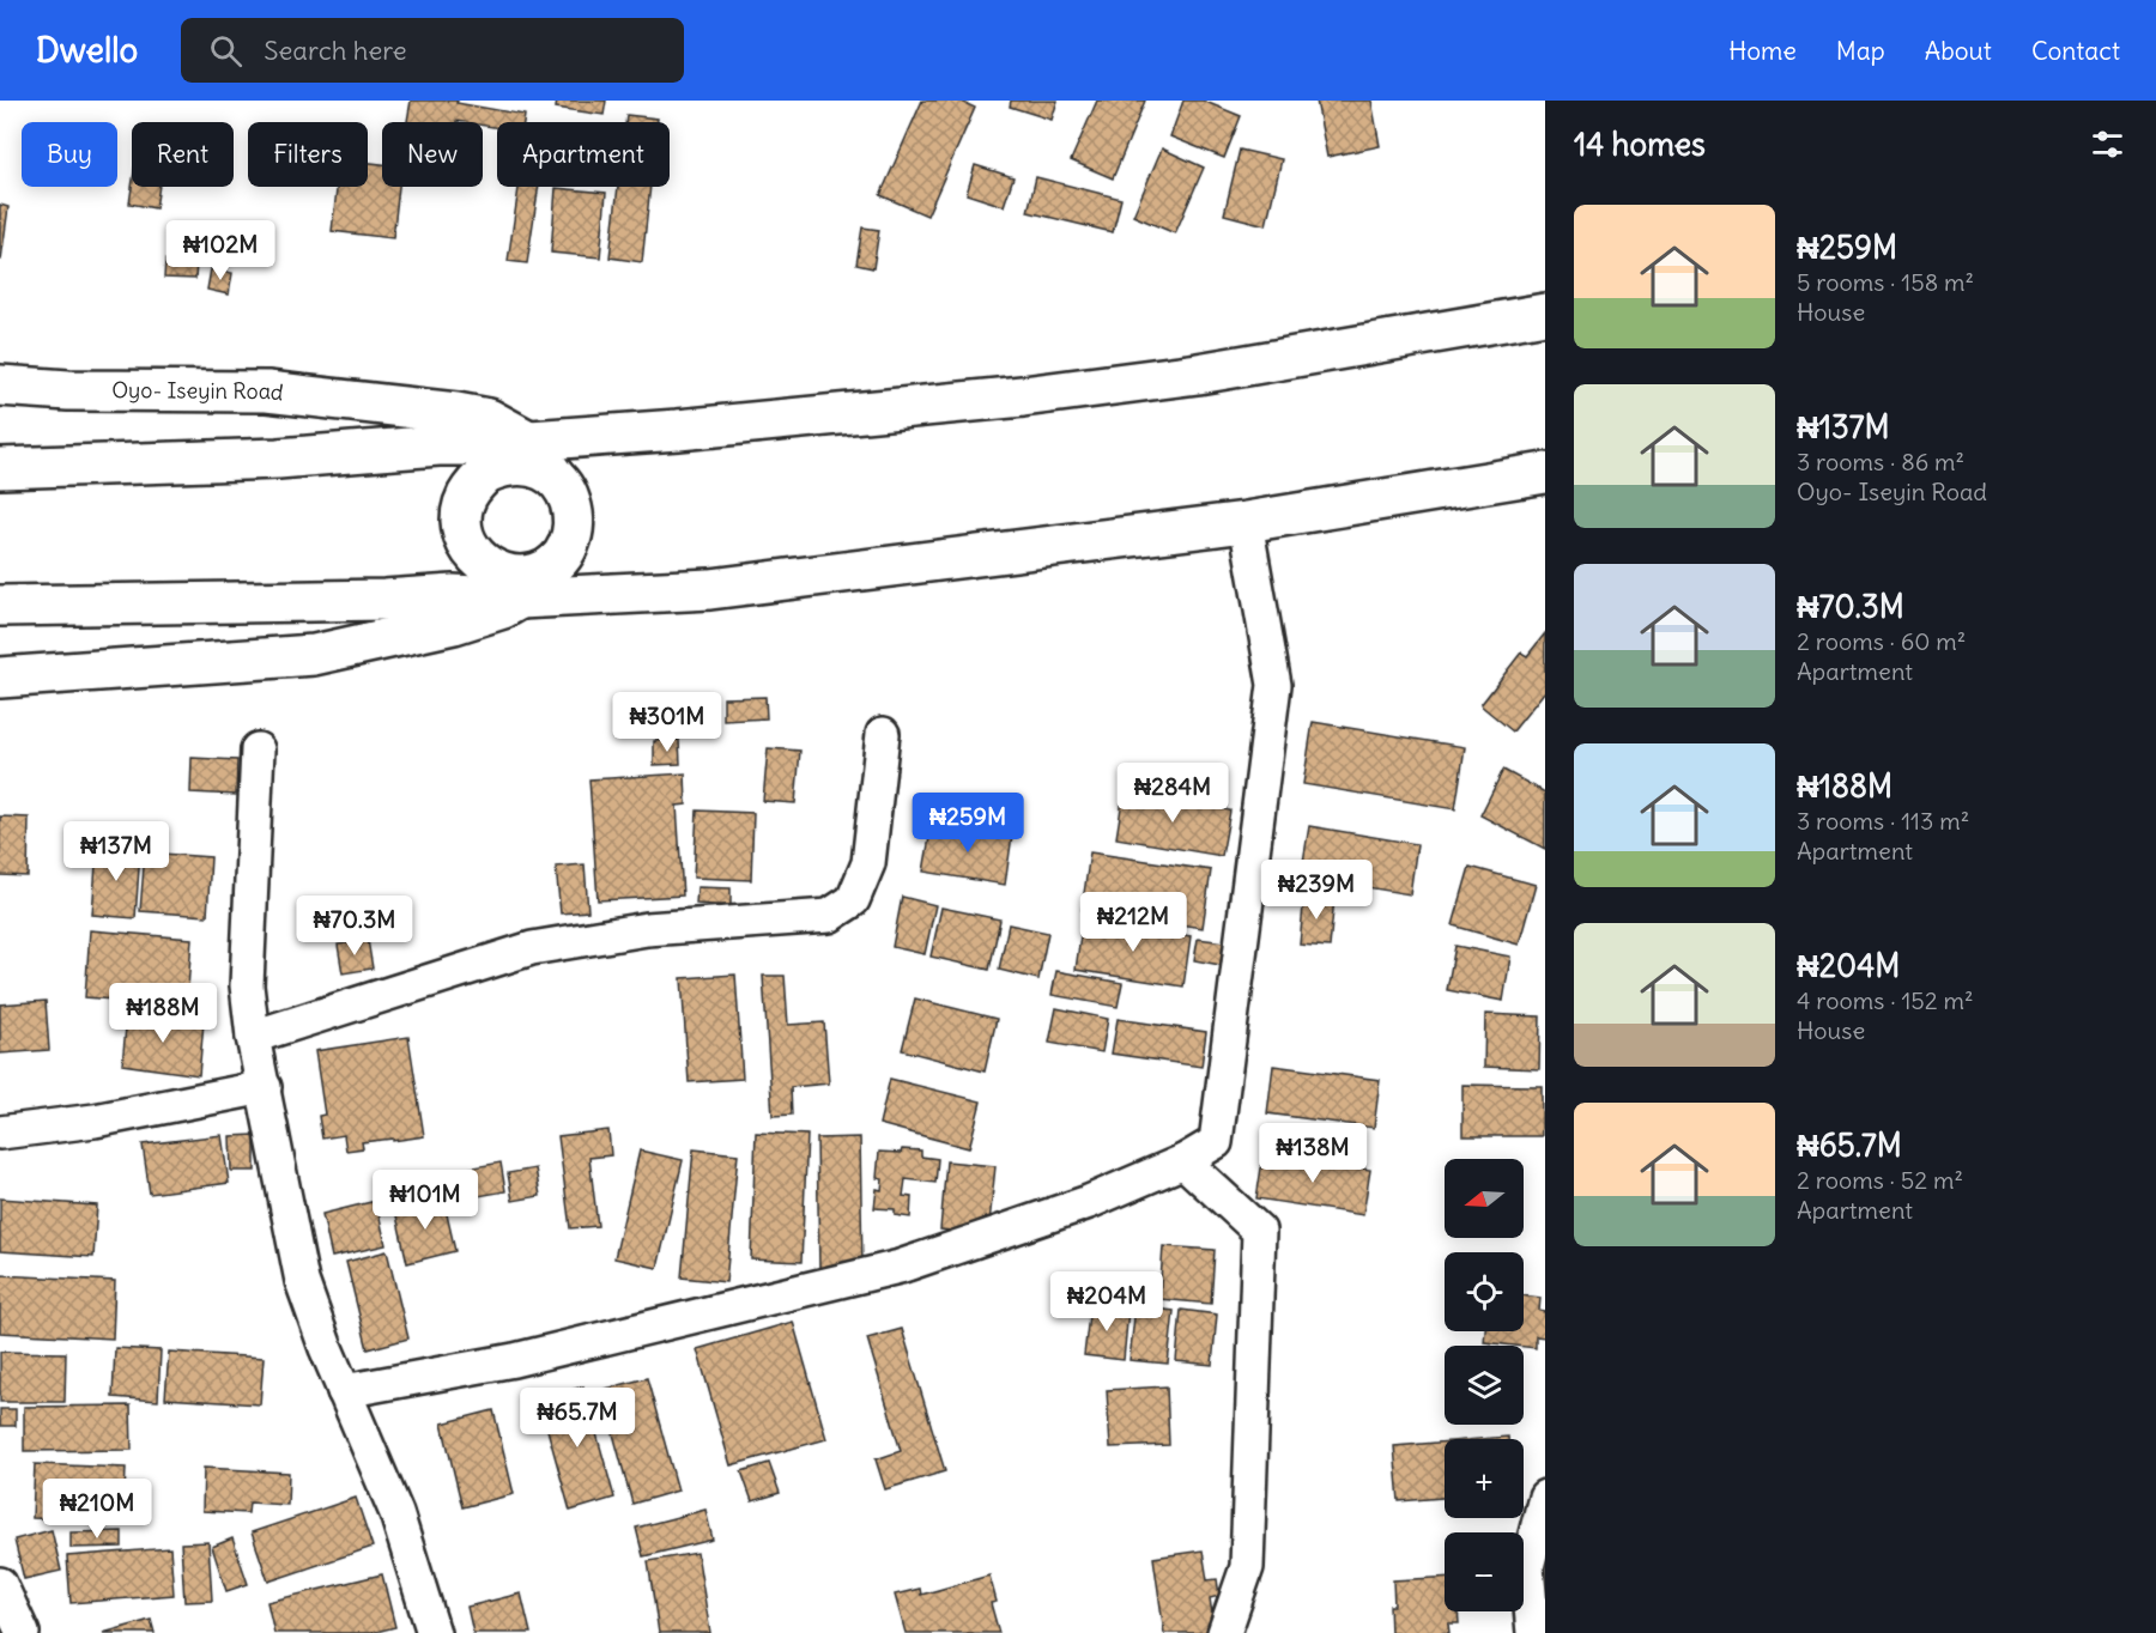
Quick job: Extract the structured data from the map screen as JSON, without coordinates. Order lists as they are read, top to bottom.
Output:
{
  "streets": {
    "main road": ["Oyo- Iseyin Road"]
  },
  "north": "left",
  "page": {
    "header": "Dwello",
    "search": "Search here",
    "nav": [
      "Home",
      "Map",
      "About",
      "Contact"
    ],
    "heading": "14 homes",
    "chip": [
      "Buy",
      "Rent",
      "Filters",
      "New",
      "Apartment"
    ],
    "list": [
      {
        "name": "₦259M",
        "note": "5 rooms · 158 m² · House"
      },
      {
        "name": "₦137M",
        "note": "3 rooms · 86 m² · Oyo- Iseyin Road"
      },
      {
        "name": "₦70.3M",
        "note": "2 rooms · 60 m² · Apartment"
      },
      {
        "name": "₦188M",
        "note": "3 rooms · 113 m² · Apartment"
      },
      {
        "name": "₦204M",
        "note": "4 rooms · 152 m² · House"
      },
      {
        "name": "₦65.7M",
        "note": "2 rooms · 52 m² · Apartment"
      }
    ],
    "price": [
      "₦102M",
      "₦301M",
      "₦284M",
      "₦259M",
      "₦137M",
      "₦239M",
      "₦212M",
      "₦70.3M",
      "₦188M",
      "₦138M",
      "₦101M",
      "₦204M",
      "₦65.7M",
      "₦210M"
    ],
    "map_buttons": ["+", "−"]
  }
}
